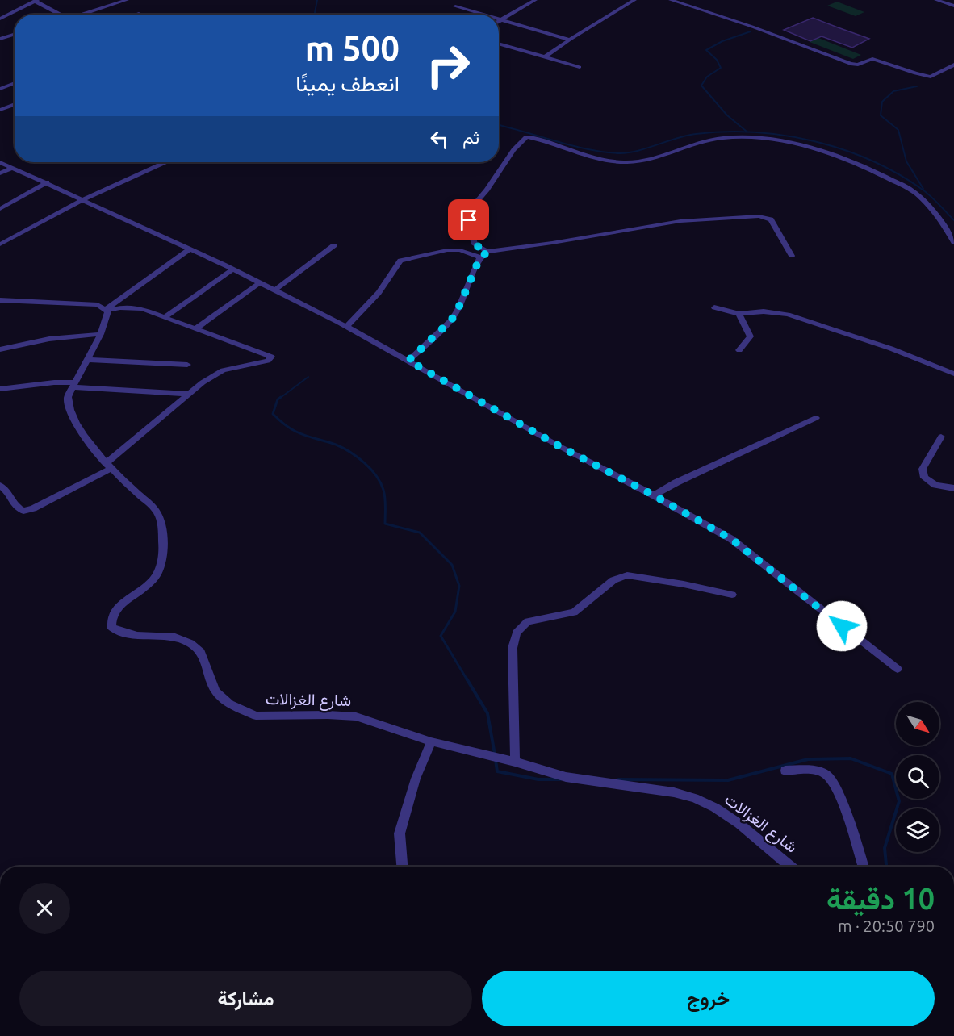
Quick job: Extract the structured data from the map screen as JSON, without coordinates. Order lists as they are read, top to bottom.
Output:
{
  "streets": {
    "street": ["شارع الغزالات"]
  },
  "north": "bottom right",
  "page": {
    "turn": ["500 m", "انعطف يمينًا"],
    "then": "ثم",
    "heading": ["10 دقيقة", "790 m · 20:50"],
    "buttons": ["خروج", "مشاركة"]
  }
}
